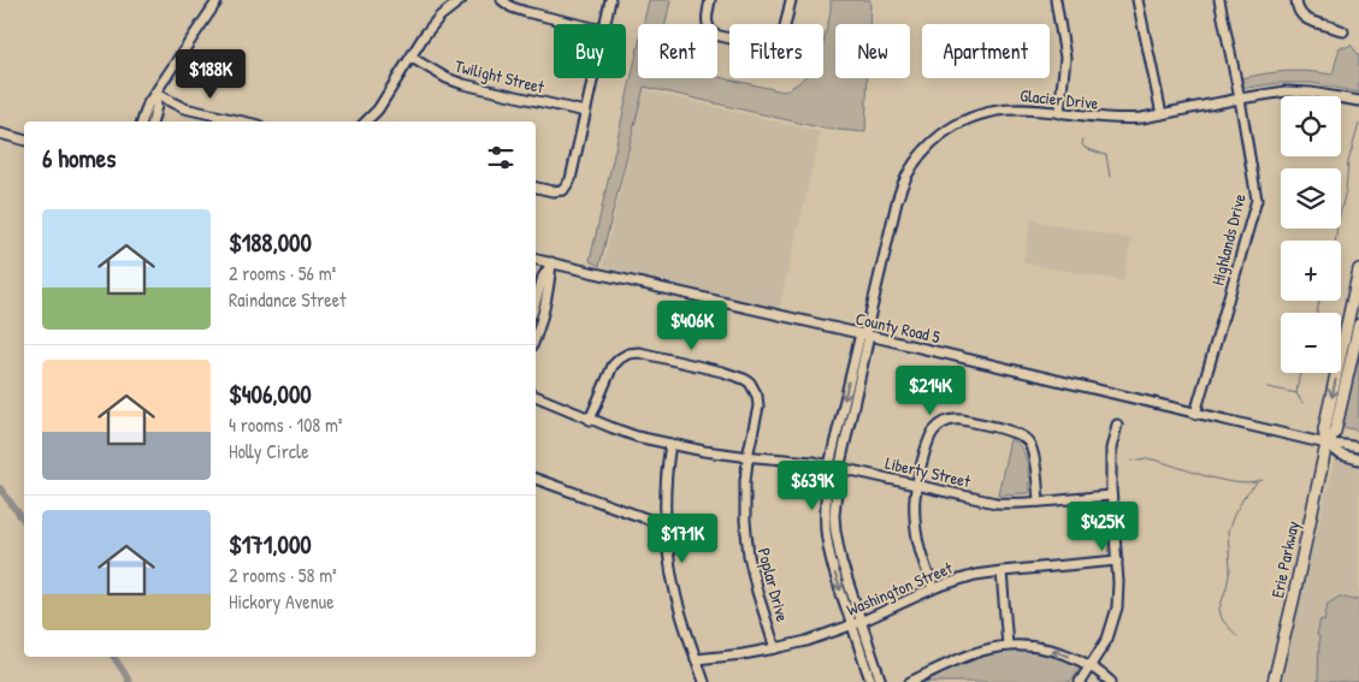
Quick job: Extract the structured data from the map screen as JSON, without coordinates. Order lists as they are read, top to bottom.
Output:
{
  "streets": {
    "main road": ["Erie Parkway"],
    "street": [
      "Twilight Street",
      "Glacier Drive",
      "Highlands Drive",
      "County Road 5",
      "Liberty Street",
      "Poplar Drive",
      "Washington Street"
    ]
  },
  "crossings": [
    ["Glacier Drive", "Highlands Drive"],
    ["Glacier Drive", "County Road 5"],
    ["Highlands Drive", "County Road 5"],
    ["County Road 5", "Erie Parkway"],
    ["Liberty Street", "Poplar Drive"],
    ["Poplar Drive", "Washington Street"]
  ],
  "page": {
    "chip": [
      "Buy",
      "Rent",
      "Filters",
      "New",
      "Apartment"
    ],
    "price": [
      "$188K",
      "$406K",
      "$214K",
      "$639K",
      "$425K",
      "$171K"
    ],
    "map_buttons": ["+", "−"],
    "heading": "6 homes",
    "list": [
      {
        "name": "$188,000",
        "note": "2 rooms · 56 m² · Raindance Street"
      },
      {
        "name": "$406,000",
        "note": "4 rooms · 108 m² · Holly Circle"
      },
      {
        "name": "$171,000",
        "note": "2 rooms · 58 m² · Hickory Avenue"
      }
    ]
  }
}
